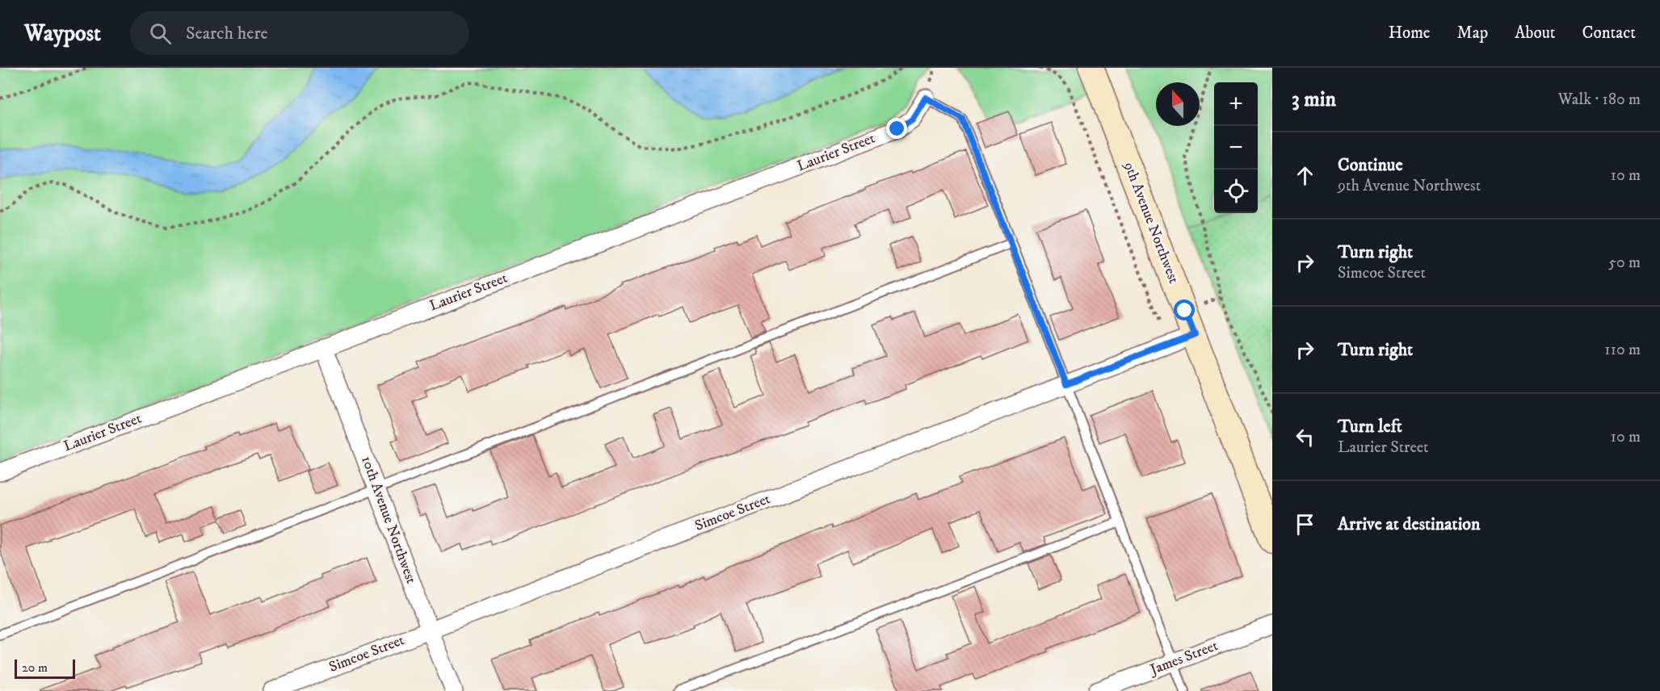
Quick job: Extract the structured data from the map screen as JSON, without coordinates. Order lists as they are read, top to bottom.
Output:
{
  "streets": {
    "main road": ["9th Avenue Northwest"],
    "street": [
      "Laurier Street",
      "Simcoe Street",
      "10th Avenue Northwest",
      "James Street"
    ]
  },
  "crossings": [
    ["Laurier Street", "10th Avenue Northwest"],
    ["9th Avenue Northwest", "Simcoe Street"],
    ["Simcoe Street", "10th Avenue Northwest"]
  ],
  "scale_bar": "20 m",
  "north": "top",
  "page": {
    "header": "Waypost",
    "search": "Search here",
    "nav": [
      "Home",
      "Map",
      "About",
      "Contact"
    ],
    "heading": ["3 min", "Walk · 180 m"],
    "map_buttons": ["+", "−"],
    "list": [
      ["Continue", "9th Avenue Northwest", "10 m"],
      ["Turn right", "Simcoe Street", "50 m"],
      ["Turn right", "110 m"],
      ["Turn left", "Laurier Street", "10 m"],
      "Arrive at destination"
    ],
    "scale": "20 m"
  }
}
